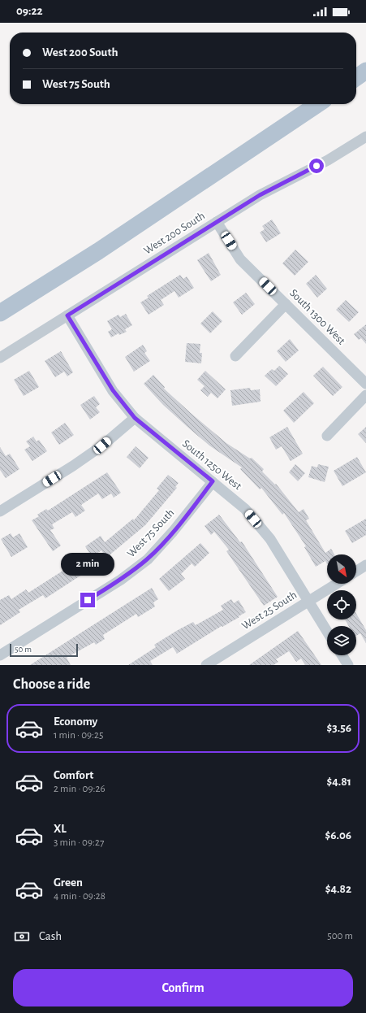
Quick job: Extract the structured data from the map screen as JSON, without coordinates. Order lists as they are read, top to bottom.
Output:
{
  "streets": {
    "street": [
      "West 200 South",
      "South 1300 West",
      "South 1250 West",
      "West 75 South",
      "West 25 South"
    ]
  },
  "crossings": [
    ["West 200 South", "South 1300 West"],
    ["West 200 South", "South 1250 West"],
    ["South 1250 West", "West 75 South"],
    ["South 1250 West", "West 25 South"]
  ],
  "scale_bar": "50 m",
  "north": "bottom right",
  "page": {
    "status": "09:22",
    "banner": ["West 200 South", "West 75 South"],
    "bubble": "2 min",
    "scale": "50 m",
    "heading": "Choose a ride",
    "list": [
      {
        "name": "Economy",
        "note": "1 min · 09:25",
        "value": "$3.56"
      },
      {
        "name": "Comfort",
        "note": "2 min · 09:26",
        "value": "$4.81"
      },
      {
        "name": "XL",
        "note": "3 min · 09:27",
        "value": "$6.06"
      },
      {
        "name": "Green",
        "note": "4 min · 09:28",
        "value": "$4.82"
      }
    ],
    "pay": ["Cash", "500 m"],
    "buttons": "Confirm"
  }
}
